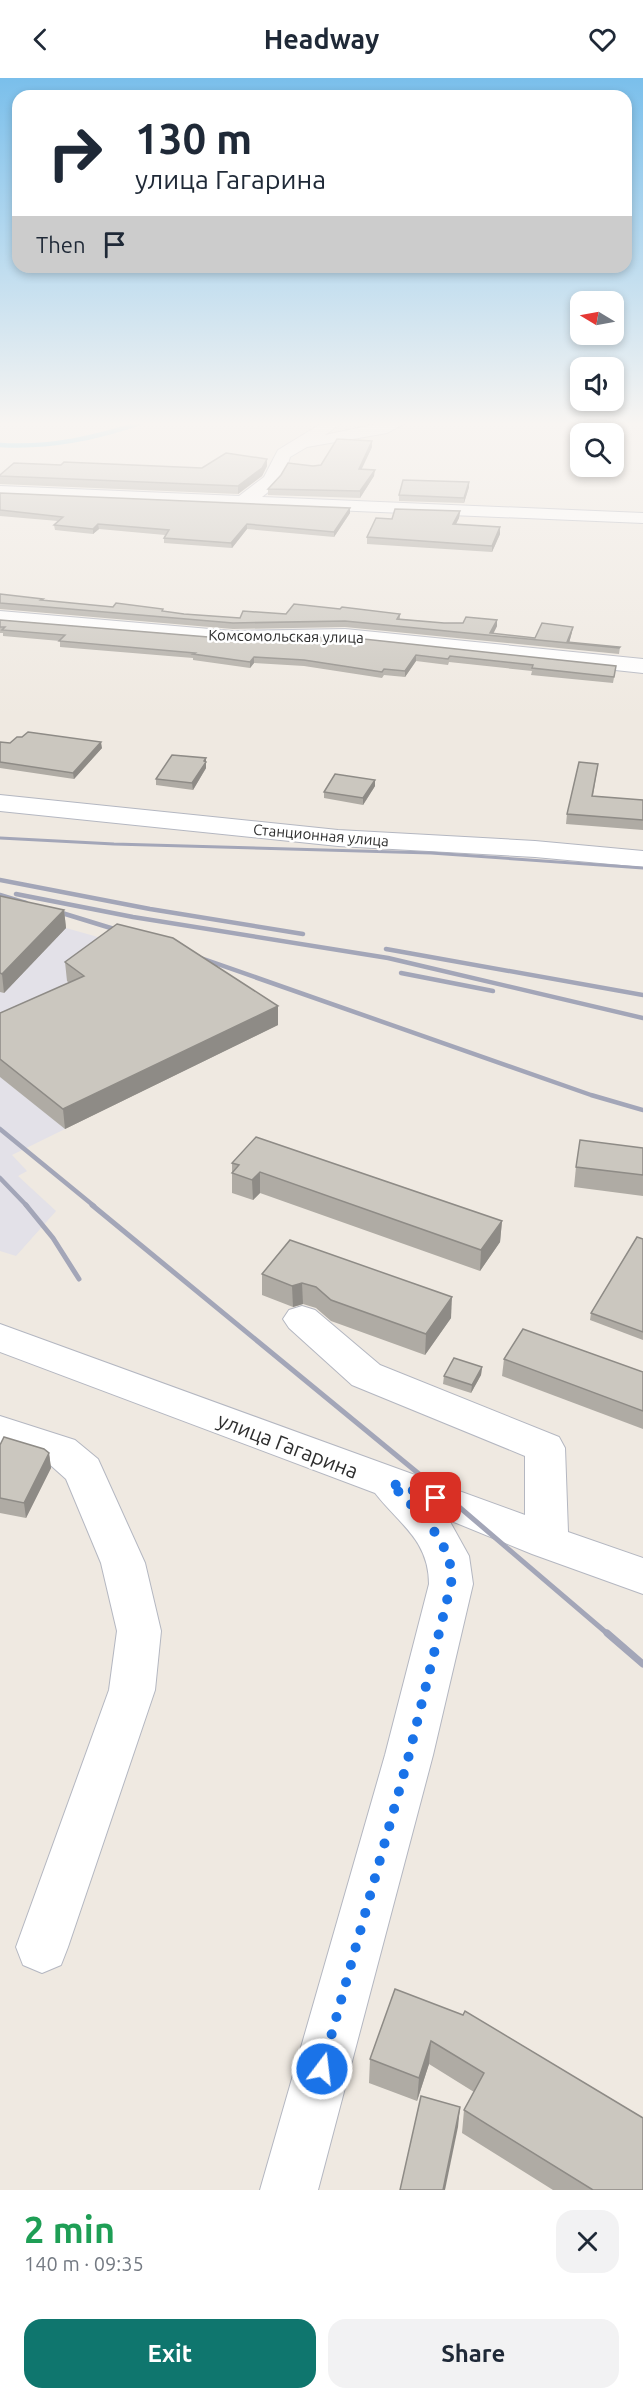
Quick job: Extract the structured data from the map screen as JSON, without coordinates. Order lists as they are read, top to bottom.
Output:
{
  "streets": {
    "street": ["Комсомольская улица", "Станционная улица", "улица Гагарина"]
  },
  "north": "left",
  "page": {
    "header": "Headway",
    "turn": ["130 m", "улица Гагарина"],
    "then": "Then",
    "heading": ["2 min", "140 m · 09:35"],
    "buttons": ["Exit", "Share"]
  }
}
